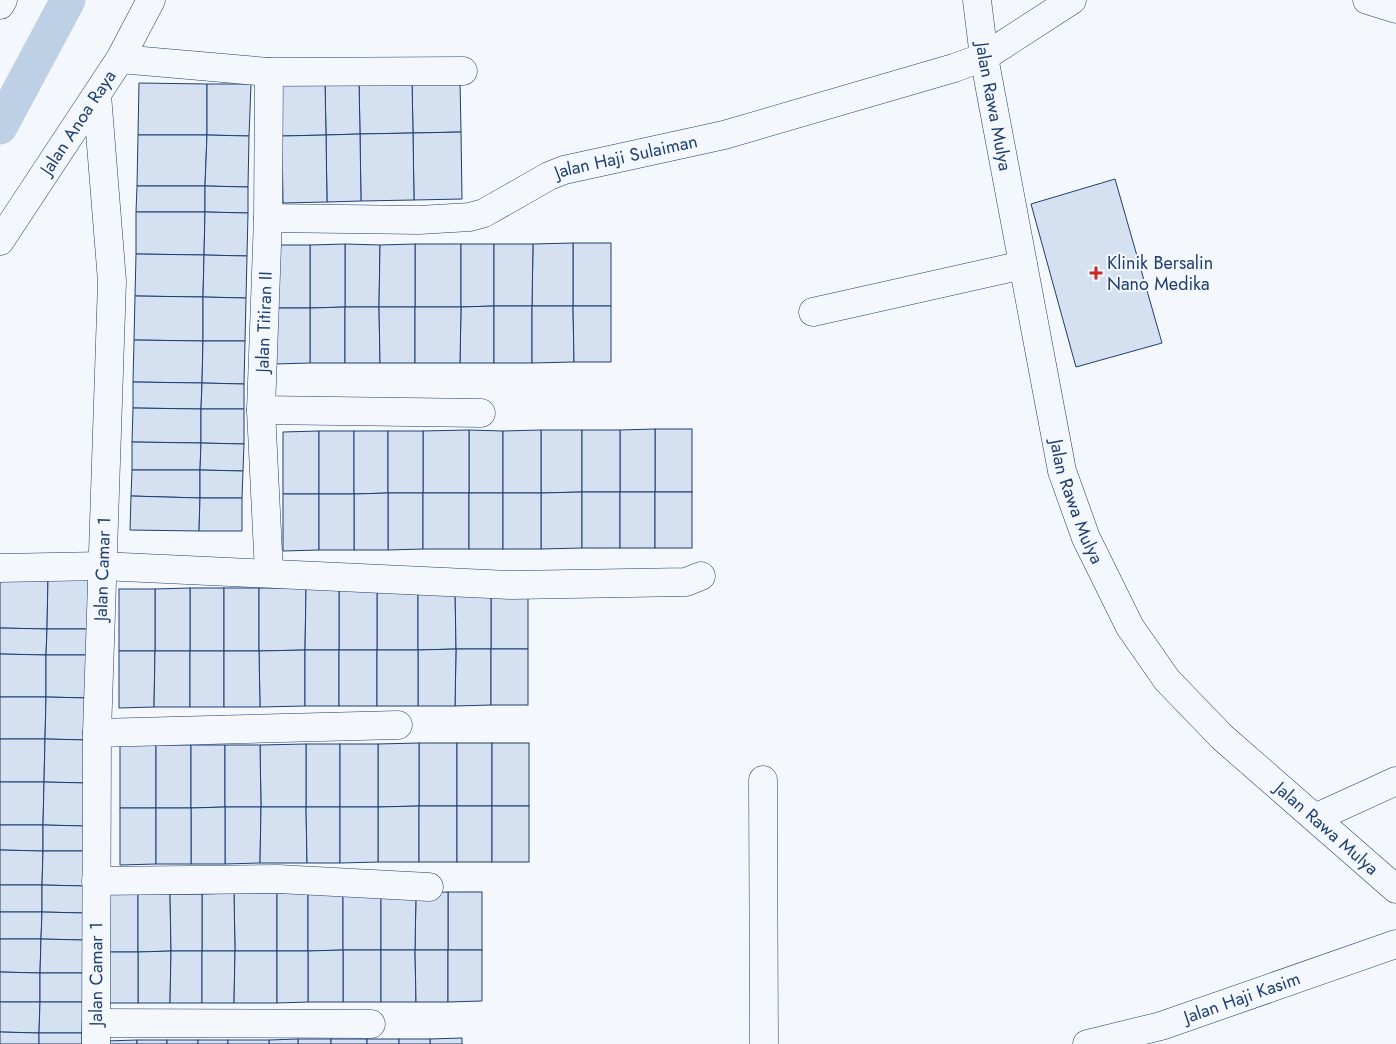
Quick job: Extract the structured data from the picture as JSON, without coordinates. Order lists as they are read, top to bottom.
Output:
{
  "streets": {
    "street": [
      "Jalan Rawa Mulya",
      "Jalan Anoa Raya",
      "Jalan Haji Sulaiman",
      "Jalan Titiran II",
      "Jalan Camar 1",
      "Jalan Haji Kasim"
    ]
  },
  "crossings": [
    ["Jalan Rawa Mulya", "Jalan Haji Sulaiman"],
    ["Jalan Anoa Raya", "Jalan Camar 1"],
    ["Jalan Haji Sulaiman", "Jalan Titiran II"]
  ],
  "places": {
    "health": ["Klinik Bersalin Nano Medika"]
  }
}
